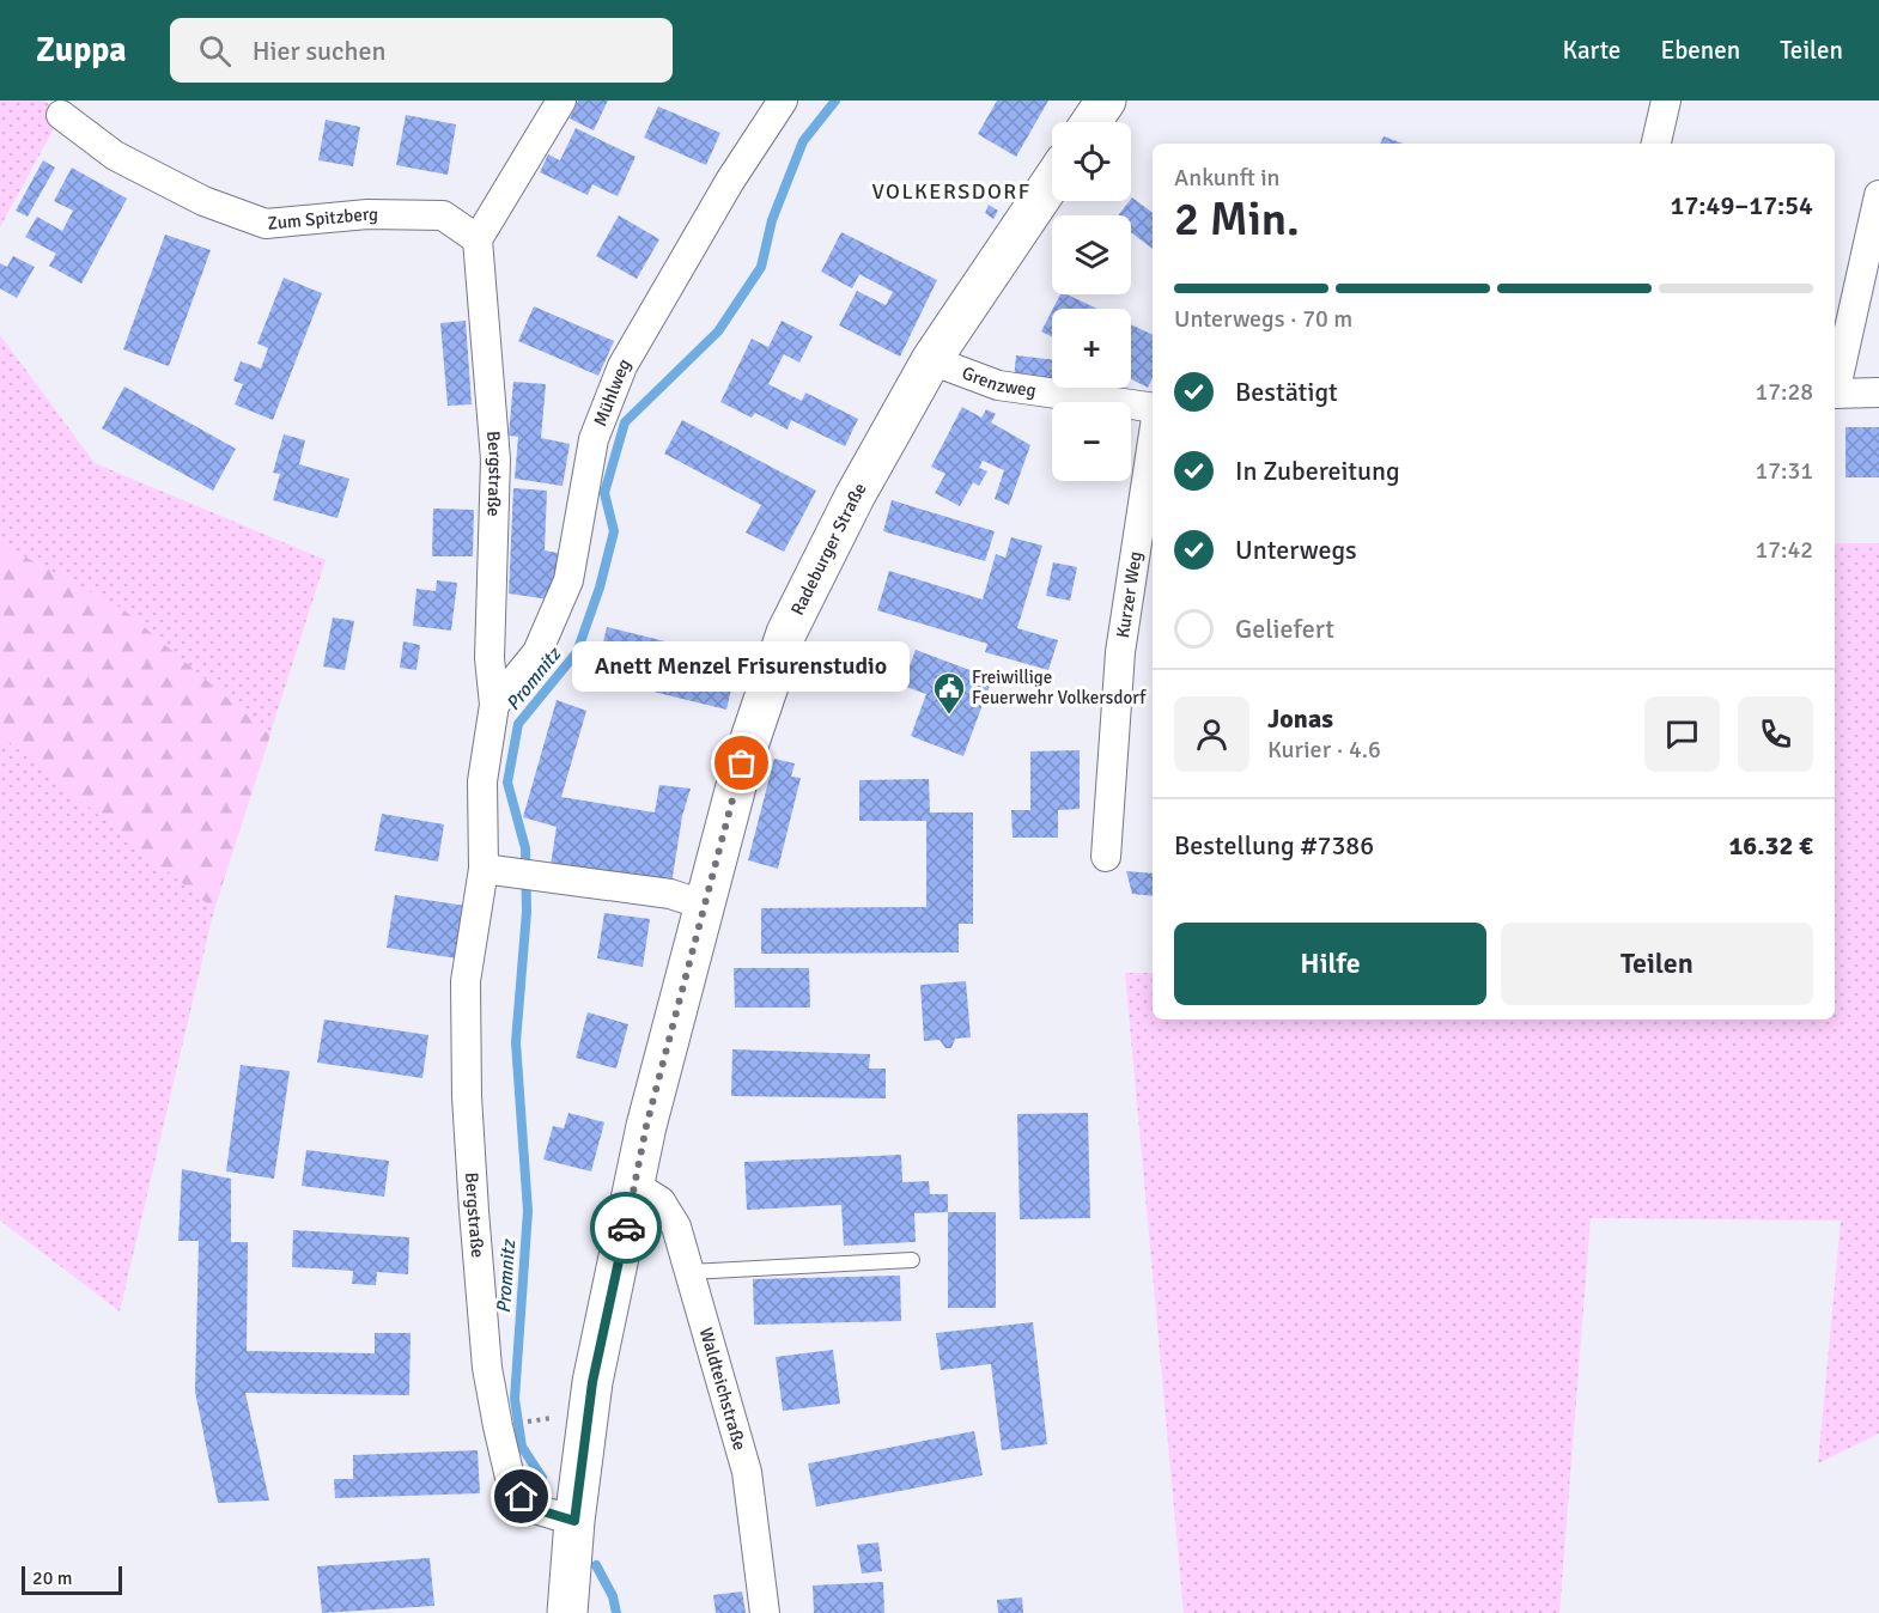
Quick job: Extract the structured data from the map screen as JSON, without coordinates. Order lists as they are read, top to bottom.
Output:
{
  "streets": {
    "main road": ["Radeburger Straße"],
    "street": [
      "Zum Spitzberg",
      "Grenzweg",
      "Mühlweg",
      "Bergstraße",
      "Kurzer Weg",
      "Waldteichstraße"
    ]
  },
  "crossings": [
    ["Zum Spitzberg", "Bergstraße"],
    ["Grenzweg", "Radeburger Straße"],
    ["Mühlweg", "Bergstraße"],
    ["Bergstraße", "Radeburger Straße"],
    ["Radeburger Straße", "Waldteichstraße"]
  ],
  "districts": ["VOLKERSDORF"],
  "water": ["Promnitz"],
  "places": {
    "public building": ["Freiwillige Feuerwehr Volkersdorf"],
    "other": ["Anett Menzel Frisurenstudio"]
  },
  "scale_bar": "20 m",
  "page": {
    "header": "Zuppa",
    "search": "Hier suchen",
    "nav": ["Karte", "Ebenen", "Teilen"],
    "map_buttons": ["+", "−"],
    "heading": ["2 Min.", "Ankunft in", "17:49–17:54"],
    "panel": [
      "Jonas",
      "Kurier · 4.6",
      "Bestellung #7386",
      "16.32 €"
    ],
    "bar": "Unterwegs · 70 m",
    "list": [
      ["Bestätigt", "17:28"],
      ["In Zubereitung", "17:31"],
      ["Unterwegs", "17:42"],
      "Geliefert"
    ],
    "bubble": "Anett Menzel Frisurenstudio",
    "buttons": ["Hilfe", "Teilen"],
    "scale": "20 m"
  }
}
